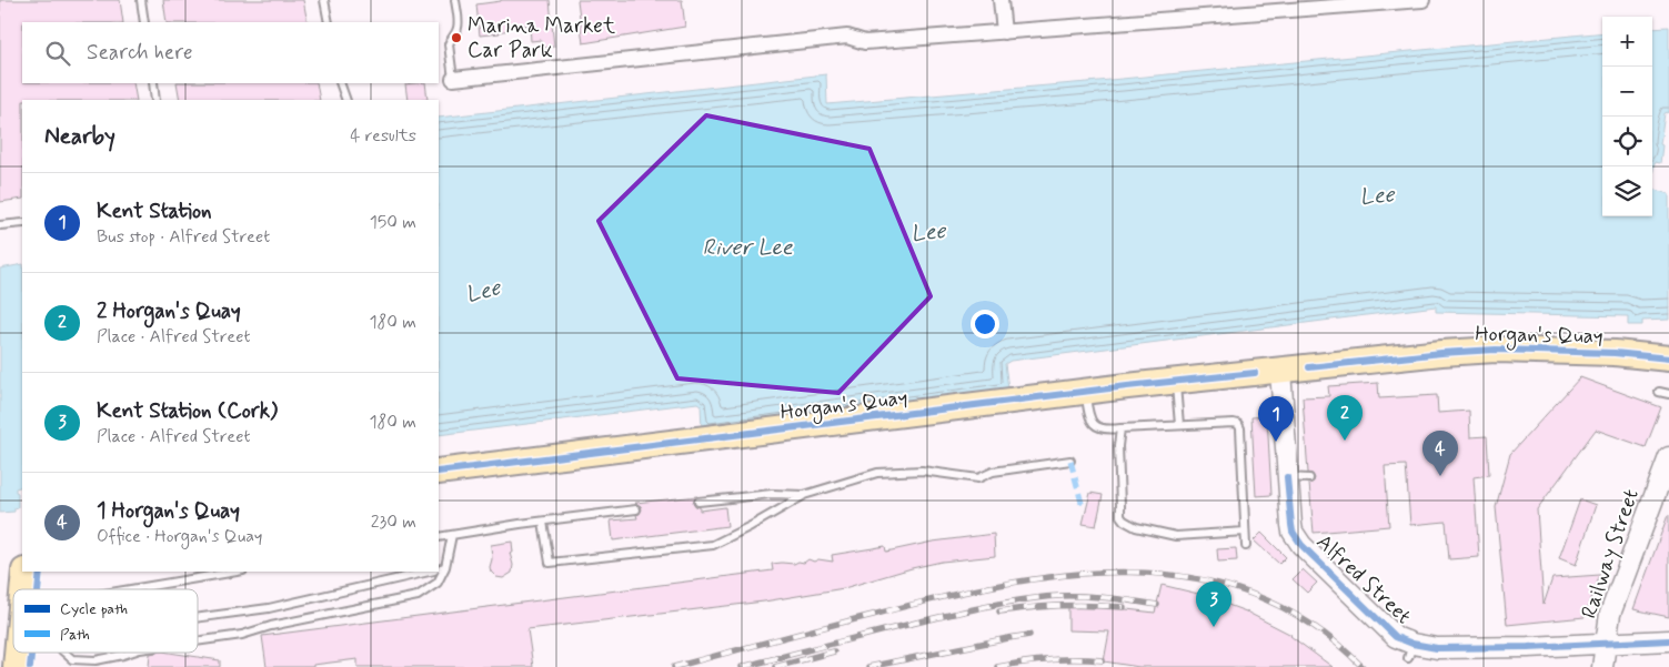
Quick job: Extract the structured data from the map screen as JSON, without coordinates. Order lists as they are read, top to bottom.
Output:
{
  "streets": {
    "highway": ["Horgan's Quay"],
    "street": ["Railway Street", "Alfred Street"]
  },
  "crossings": [
    ["Horgan's Quay", "Alfred Street"],
    ["Railway Street", "Alfred Street"]
  ],
  "water": ["Lee", "River Lee"],
  "places": ["Marina Market Car Park"],
  "legend": ["Cycle path", "Path"],
  "page": {
    "map_buttons": ["+", "−"],
    "search": "Search here",
    "heading": ["Nearby", "4 results"],
    "list": [
      {
        "mark": "1",
        "name": "Kent Station",
        "note": "Bus stop · Alfred Street",
        "value": "150 m"
      },
      {
        "mark": "2",
        "name": "2 Horgan's Quay",
        "note": "Place · Alfred Street",
        "value": "180 m"
      },
      {
        "mark": "3",
        "name": "Kent Station (Cork)",
        "note": "Place · Alfred Street",
        "value": "180 m"
      },
      {
        "mark": "4",
        "name": "1 Horgan's Quay",
        "note": "Office · Horgan's Quay",
        "value": "230 m"
      }
    ],
    "pins": [
      "2",
      "1",
      "4",
      "3"
    ]
  }
}
